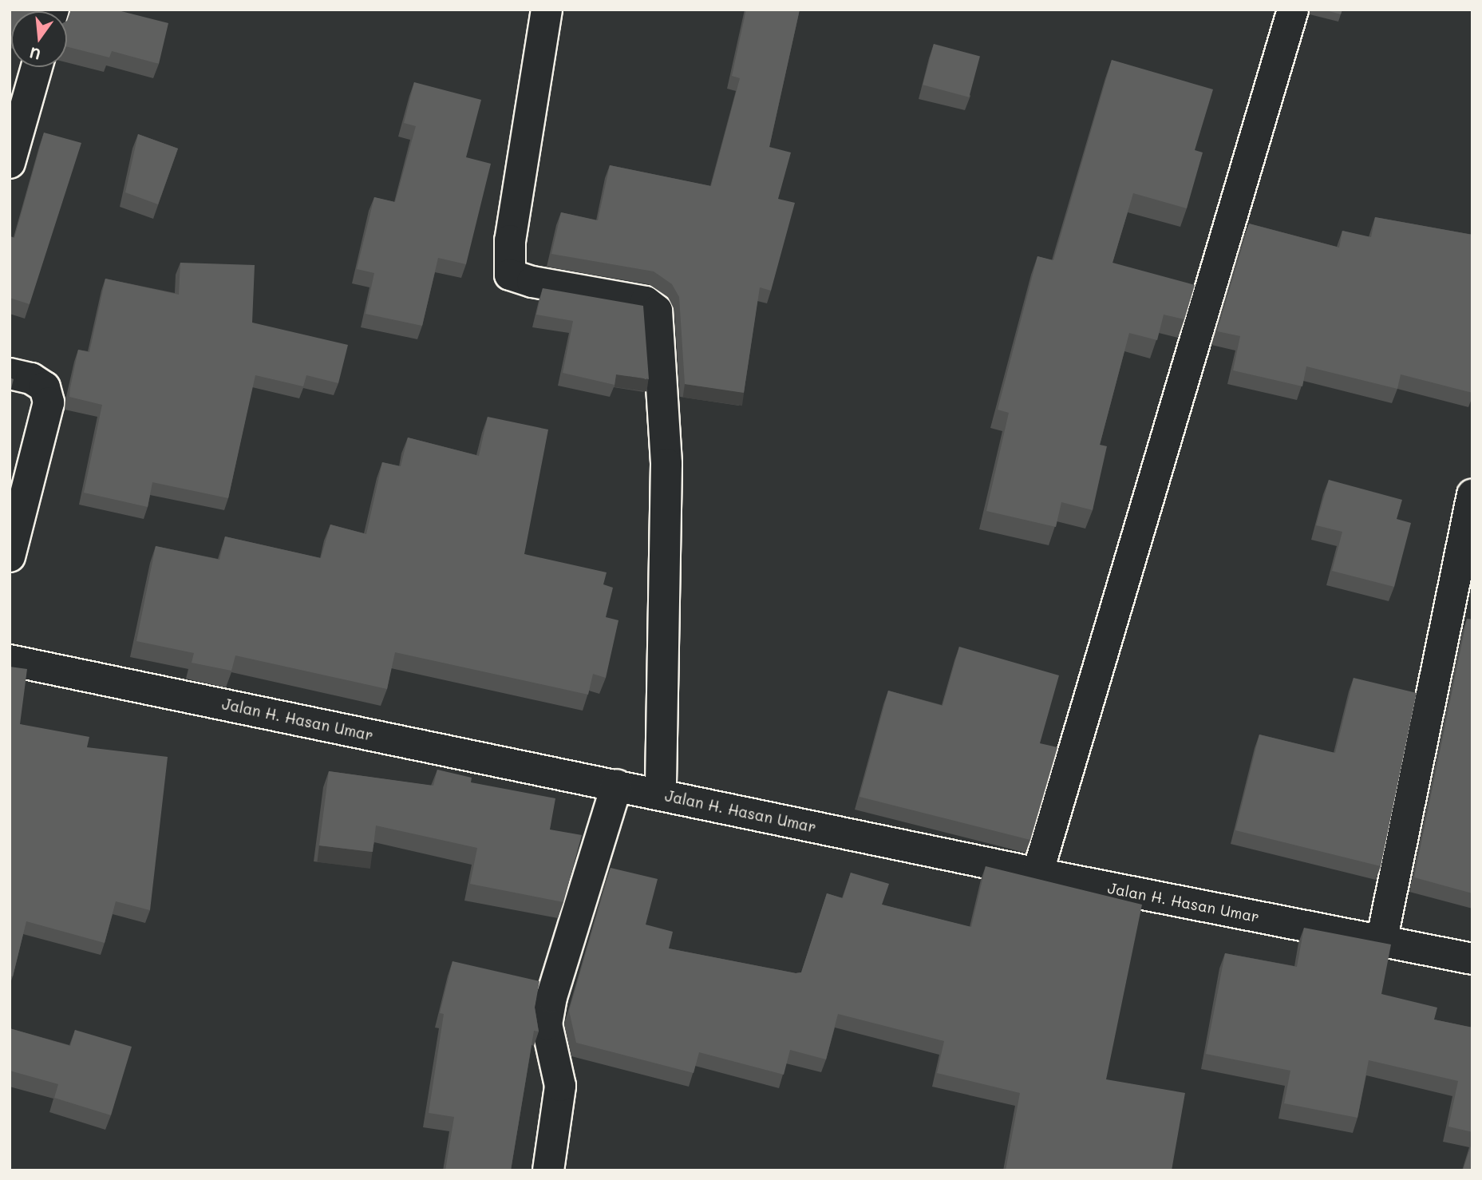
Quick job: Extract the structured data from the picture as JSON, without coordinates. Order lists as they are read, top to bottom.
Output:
{
  "streets": {
    "street": ["Jalan H. Hasan Umar"]
  },
  "north": "bottom"
}
